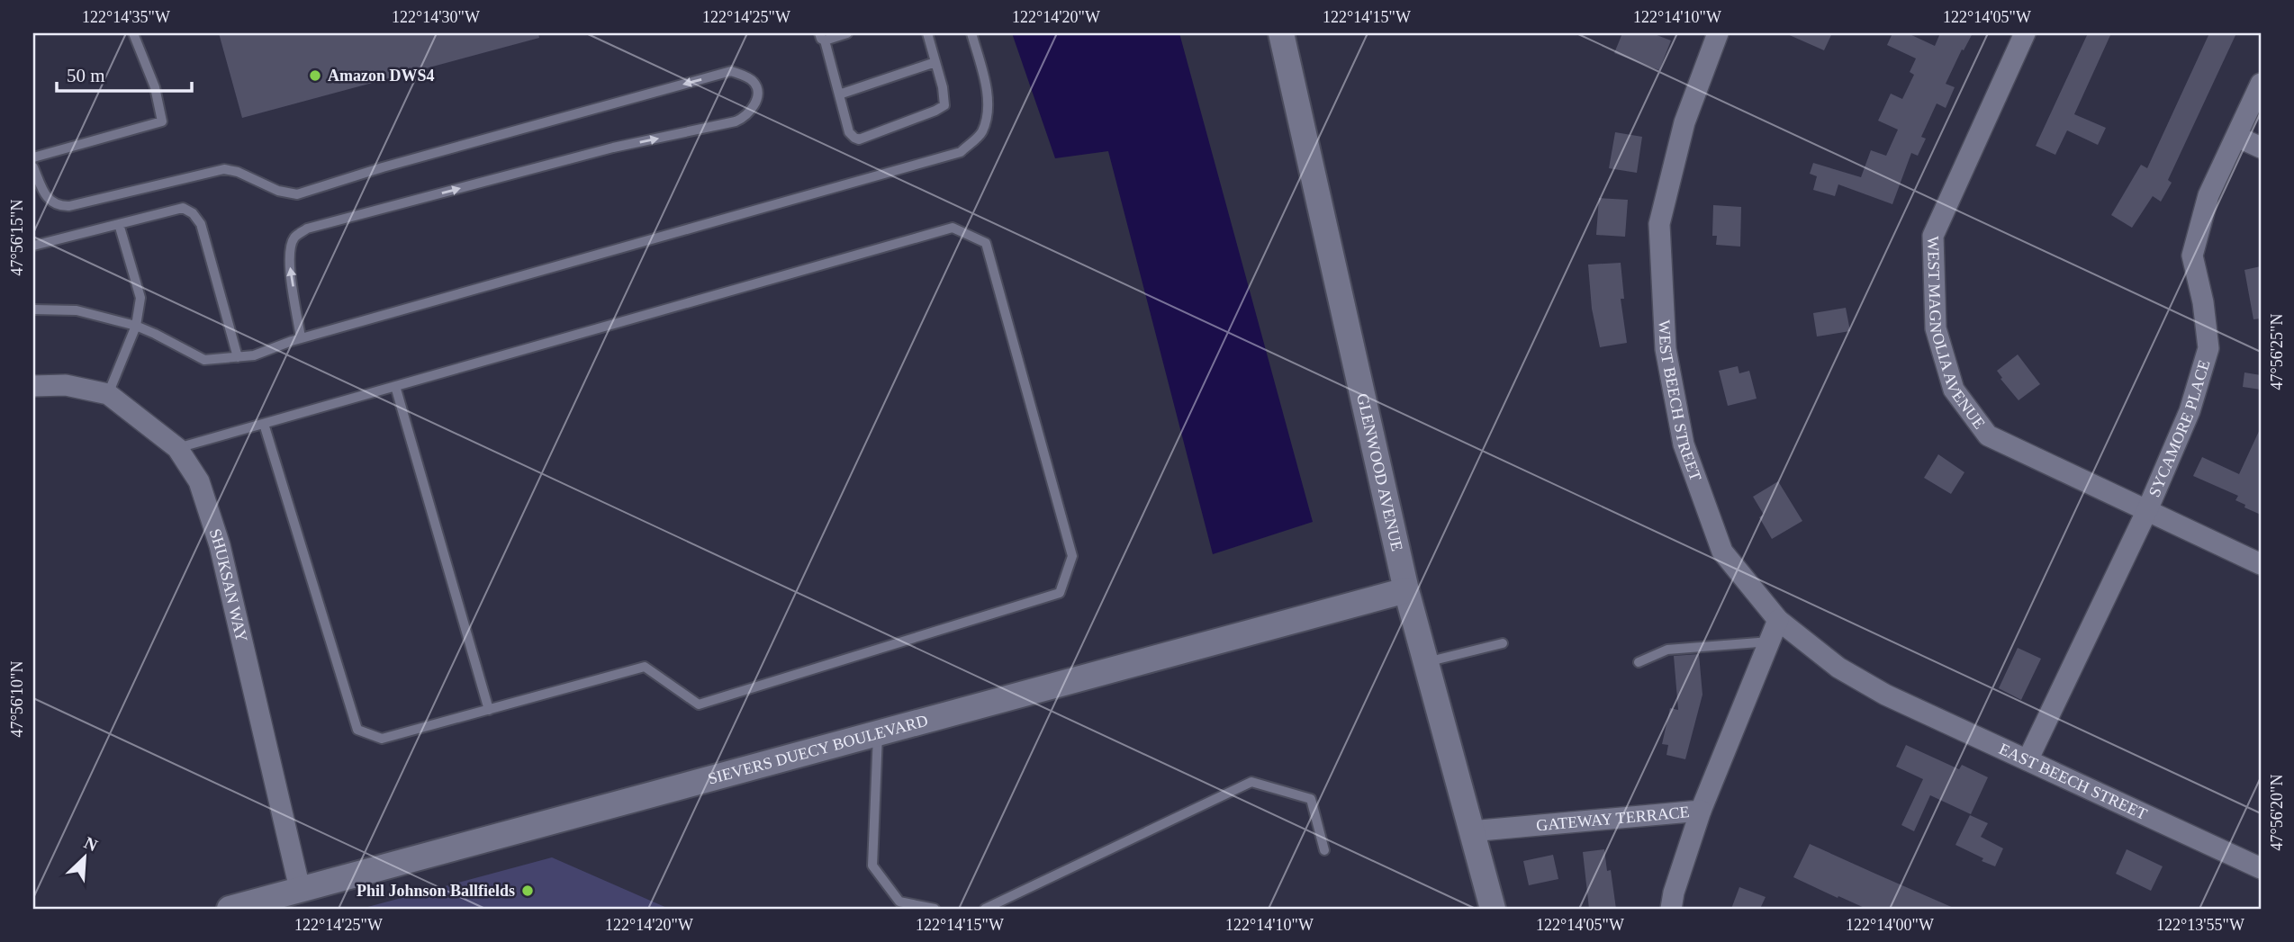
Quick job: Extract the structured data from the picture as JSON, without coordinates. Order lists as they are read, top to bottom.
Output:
{
  "streets": {
    "street": [
      "WEST MAGNOLIA AVENUE",
      "WEST BEECH STREET",
      "SYCAMORE PLACE",
      "GLENWOOD AVENUE",
      "SHUKSAN WAY",
      "SIEVERS DUECY BOULEVARD",
      "EAST BEECH STREET",
      "GATEWAY TERRACE"
    ]
  },
  "crossings": [
    ["WEST MAGNOLIA AVENUE", "SYCAMORE PLACE"],
    ["WEST BEECH STREET", "EAST BEECH STREET"],
    ["WEST BEECH STREET", "GATEWAY TERRACE"],
    ["SYCAMORE PLACE", "EAST BEECH STREET"],
    ["GLENWOOD AVENUE", "SIEVERS DUECY BOULEVARD"],
    ["GLENWOOD AVENUE", "GATEWAY TERRACE"],
    ["SHUKSAN WAY", "SIEVERS DUECY BOULEVARD"]
  ],
  "places": ["Amazon DWS4", "Phil Johnson Ballfields"],
  "scale_bar": "50 m",
  "north": "top right",
  "coordinates": [
    "122°14'35\"W",
    "122°14'30\"W",
    "122°14'25\"W",
    "122°14'20\"W",
    "122°14'15\"W",
    "122°14'10\"W",
    "122°14'05\"W",
    "47°56'15\"N",
    "47°56'25\"N",
    "47°56'10\"N",
    "47°56'20\"N",
    "122°14'00\"W",
    "122°13'55\"W"
  ]
}
